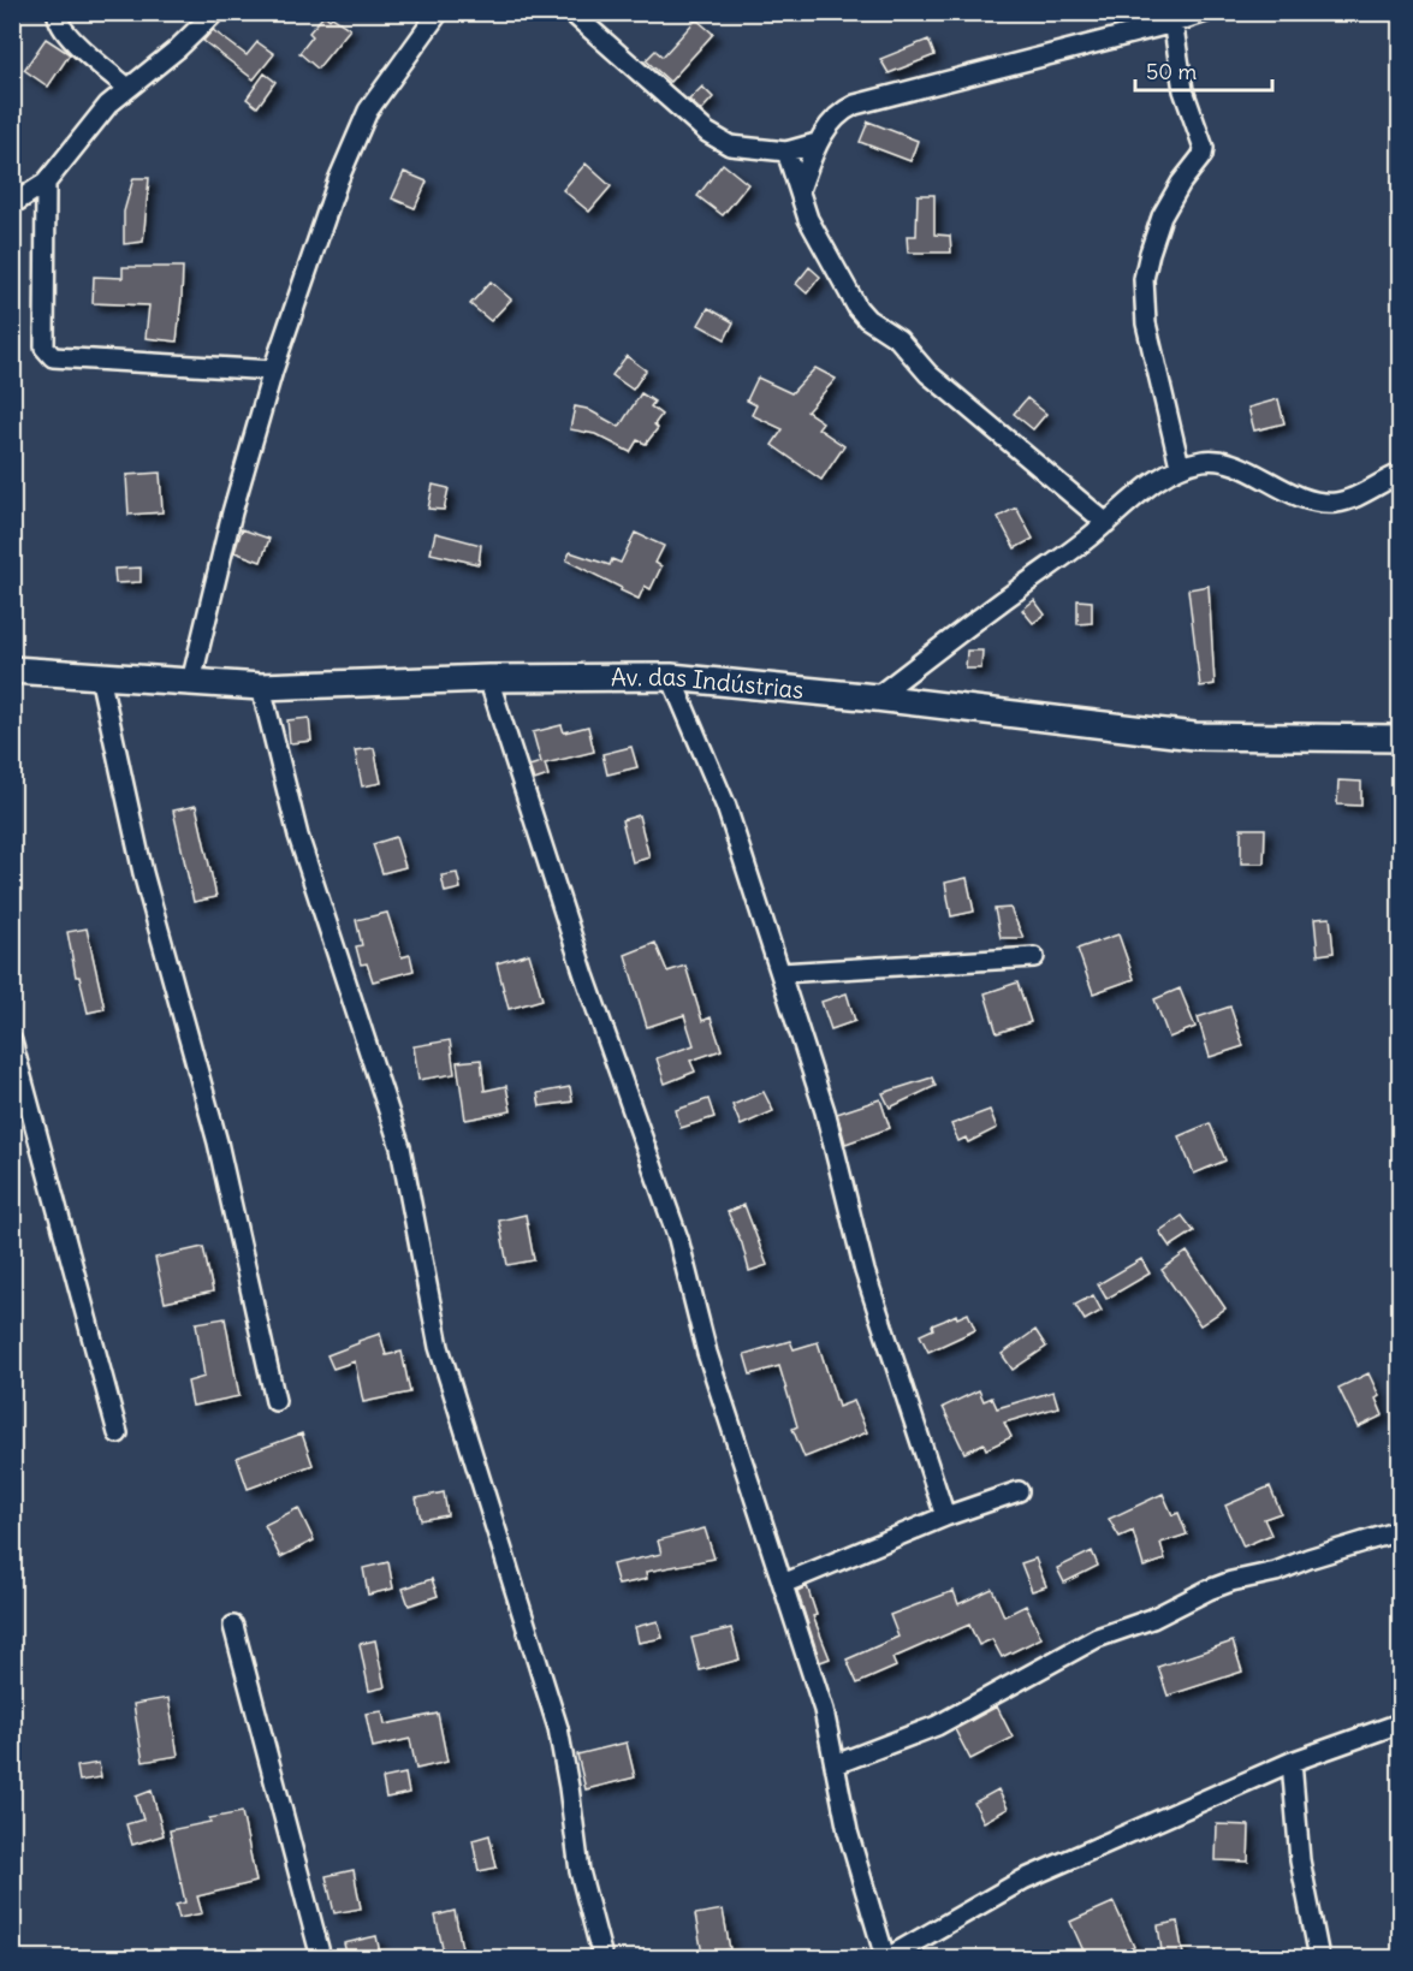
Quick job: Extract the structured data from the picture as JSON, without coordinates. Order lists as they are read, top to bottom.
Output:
{
  "streets": {
    "street": ["Av. das Indústrias"]
  },
  "scale_bar": "50 m"
}
